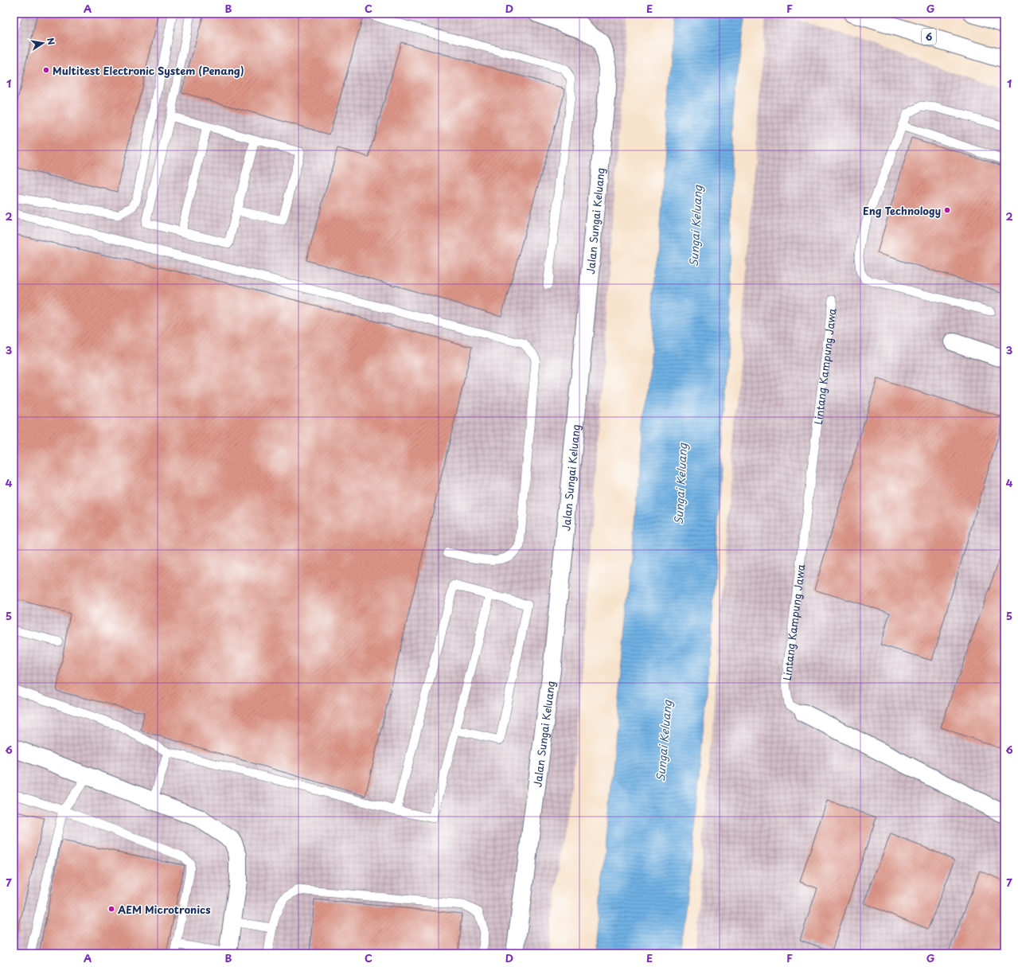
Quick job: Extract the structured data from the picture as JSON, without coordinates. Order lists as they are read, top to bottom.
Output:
{
  "streets": {
    "main road": ["6", "Jalan Sungai Keluang", "Lintang Kampung Jawa"]
  },
  "water": ["Sungai Keluang"],
  "places": ["Multitest Electronic System (Penang)", "Eng Technology", "AEM Microtronics"],
  "north": "right",
  "grid": {
    "columns": [
      "A",
      "B",
      "C",
      "D",
      "E",
      "F",
      "G"
    ],
    "rows": [
      "1",
      "2",
      "3",
      "4",
      "5",
      "6",
      "7"
    ]
  }
}
